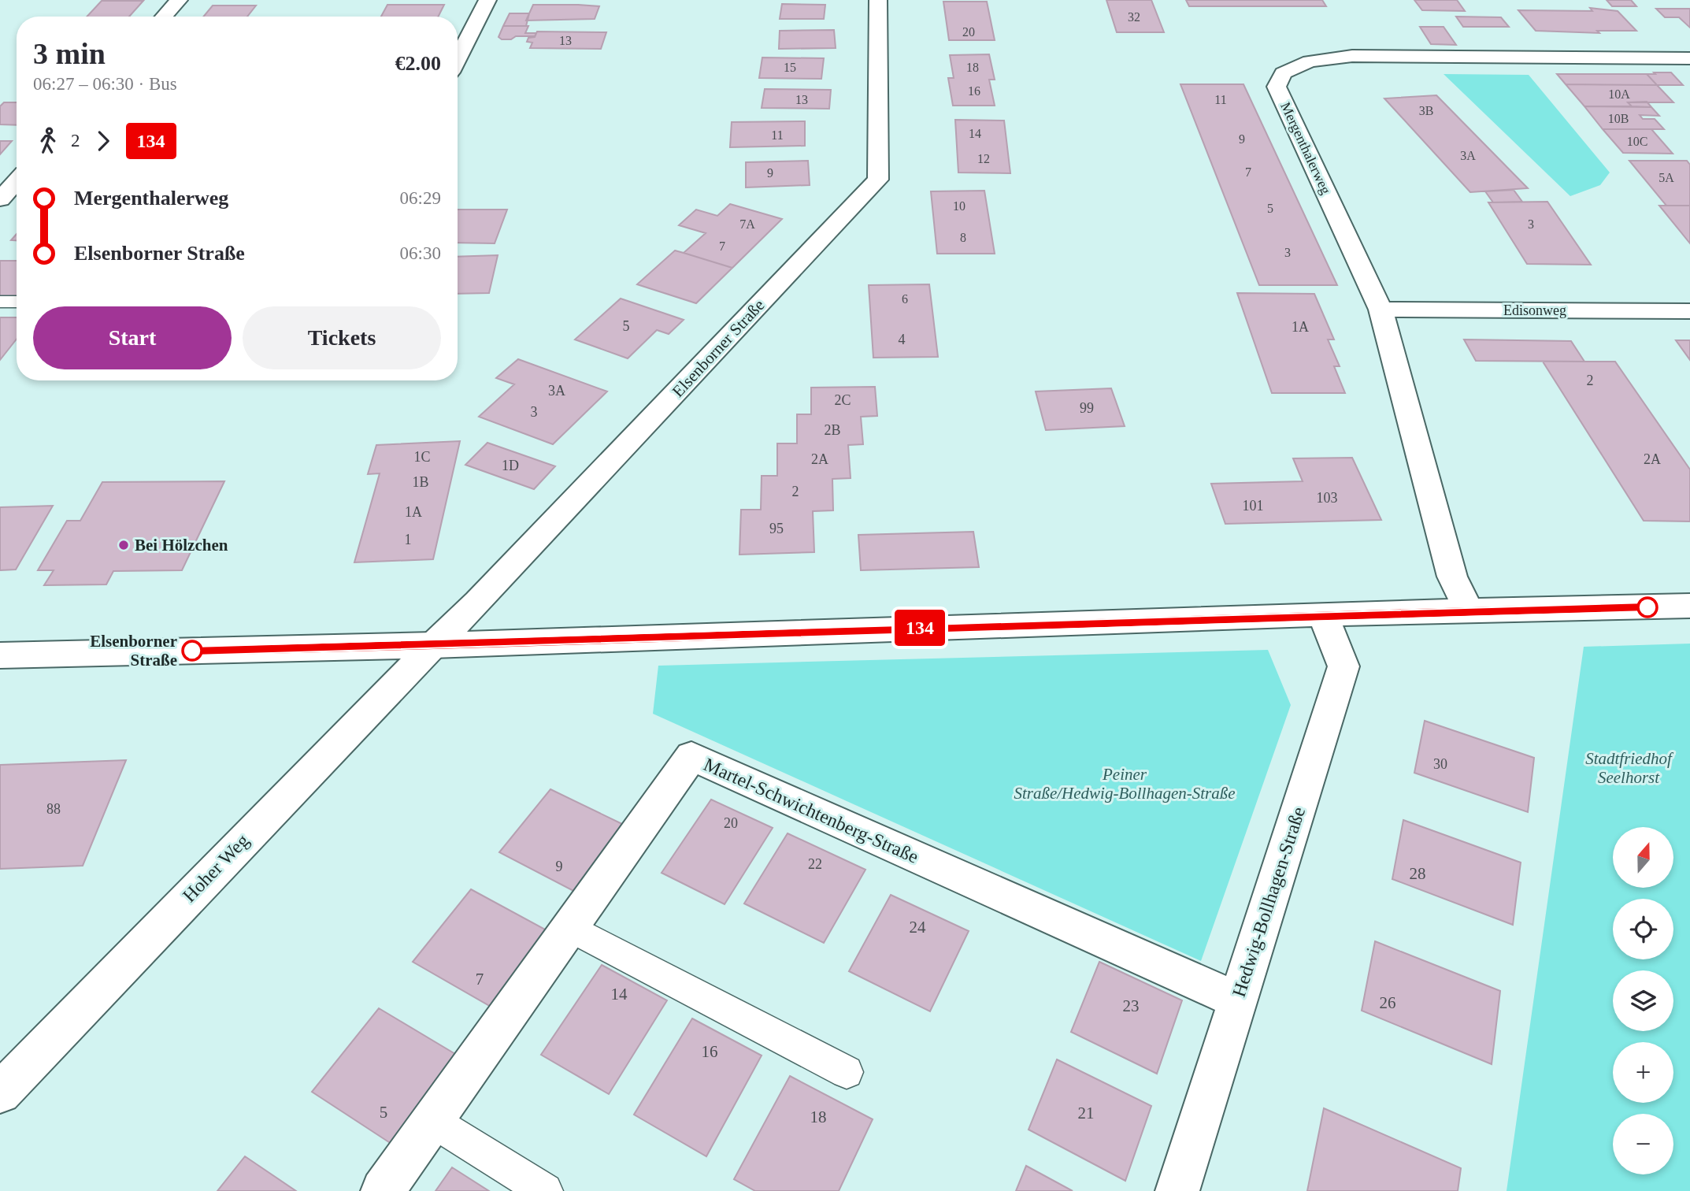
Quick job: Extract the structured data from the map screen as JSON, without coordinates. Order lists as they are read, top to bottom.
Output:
{
  "streets": {
    "street": [
      "Mergenthalerweg",
      "Edisonweg",
      "Elsenborner Straße",
      "Martel-Schwichtenberg-Straße",
      "Hoher Weg",
      "Hedwig-Bollhagen-Straße"
    ]
  },
  "crossings": [
    ["Mergenthalerweg", "Edisonweg"],
    ["Elsenborner Straße", "Hoher Weg"],
    ["Martel-Schwichtenberg-Straße", "Hedwig-Bollhagen-Straße"]
  ],
  "parks": ["Stadtfriedhof Seelhorst", "Peiner Straße/Hedwig-Bollhagen-Straße"],
  "places": ["Bei Hölzchen", "Elsenborner Straße"],
  "lines": ["bus line 134"],
  "house_numbers": [
    "32",
    "20",
    "13",
    "15",
    "18",
    "16",
    "10A",
    "13",
    "11",
    "3B",
    "10B",
    "14",
    "11",
    "9",
    "10C",
    "3A",
    "12",
    "7",
    "9",
    "5A",
    "10",
    "5",
    "7A",
    "3",
    "8",
    "7",
    "3",
    "6",
    "5",
    "1A",
    "4",
    "2",
    "3A",
    "2C",
    "99",
    "3",
    "2B",
    "1C",
    "2A",
    "2A",
    "1D",
    "1B",
    "2",
    "103",
    "101",
    "1A",
    "95",
    "1",
    "30",
    "88",
    "20",
    "22",
    "9",
    "28",
    "24",
    "7",
    "14",
    "26",
    "23",
    "16",
    "5",
    "21",
    "18"
  ],
  "north": "top",
  "page": {
    "on_map": "134",
    "heading": ["3 min", "06:27 – 06:30 · Bus", "€2.00"],
    "legs": ["2", "134"],
    "list": [
      {
        "name": "Mergenthalerweg",
        "value": "06:29"
      },
      {
        "name": "Elsenborner Straße",
        "value": "06:30"
      }
    ],
    "buttons": ["Start", "Tickets"],
    "map_buttons": ["+", "−"]
  }
}
